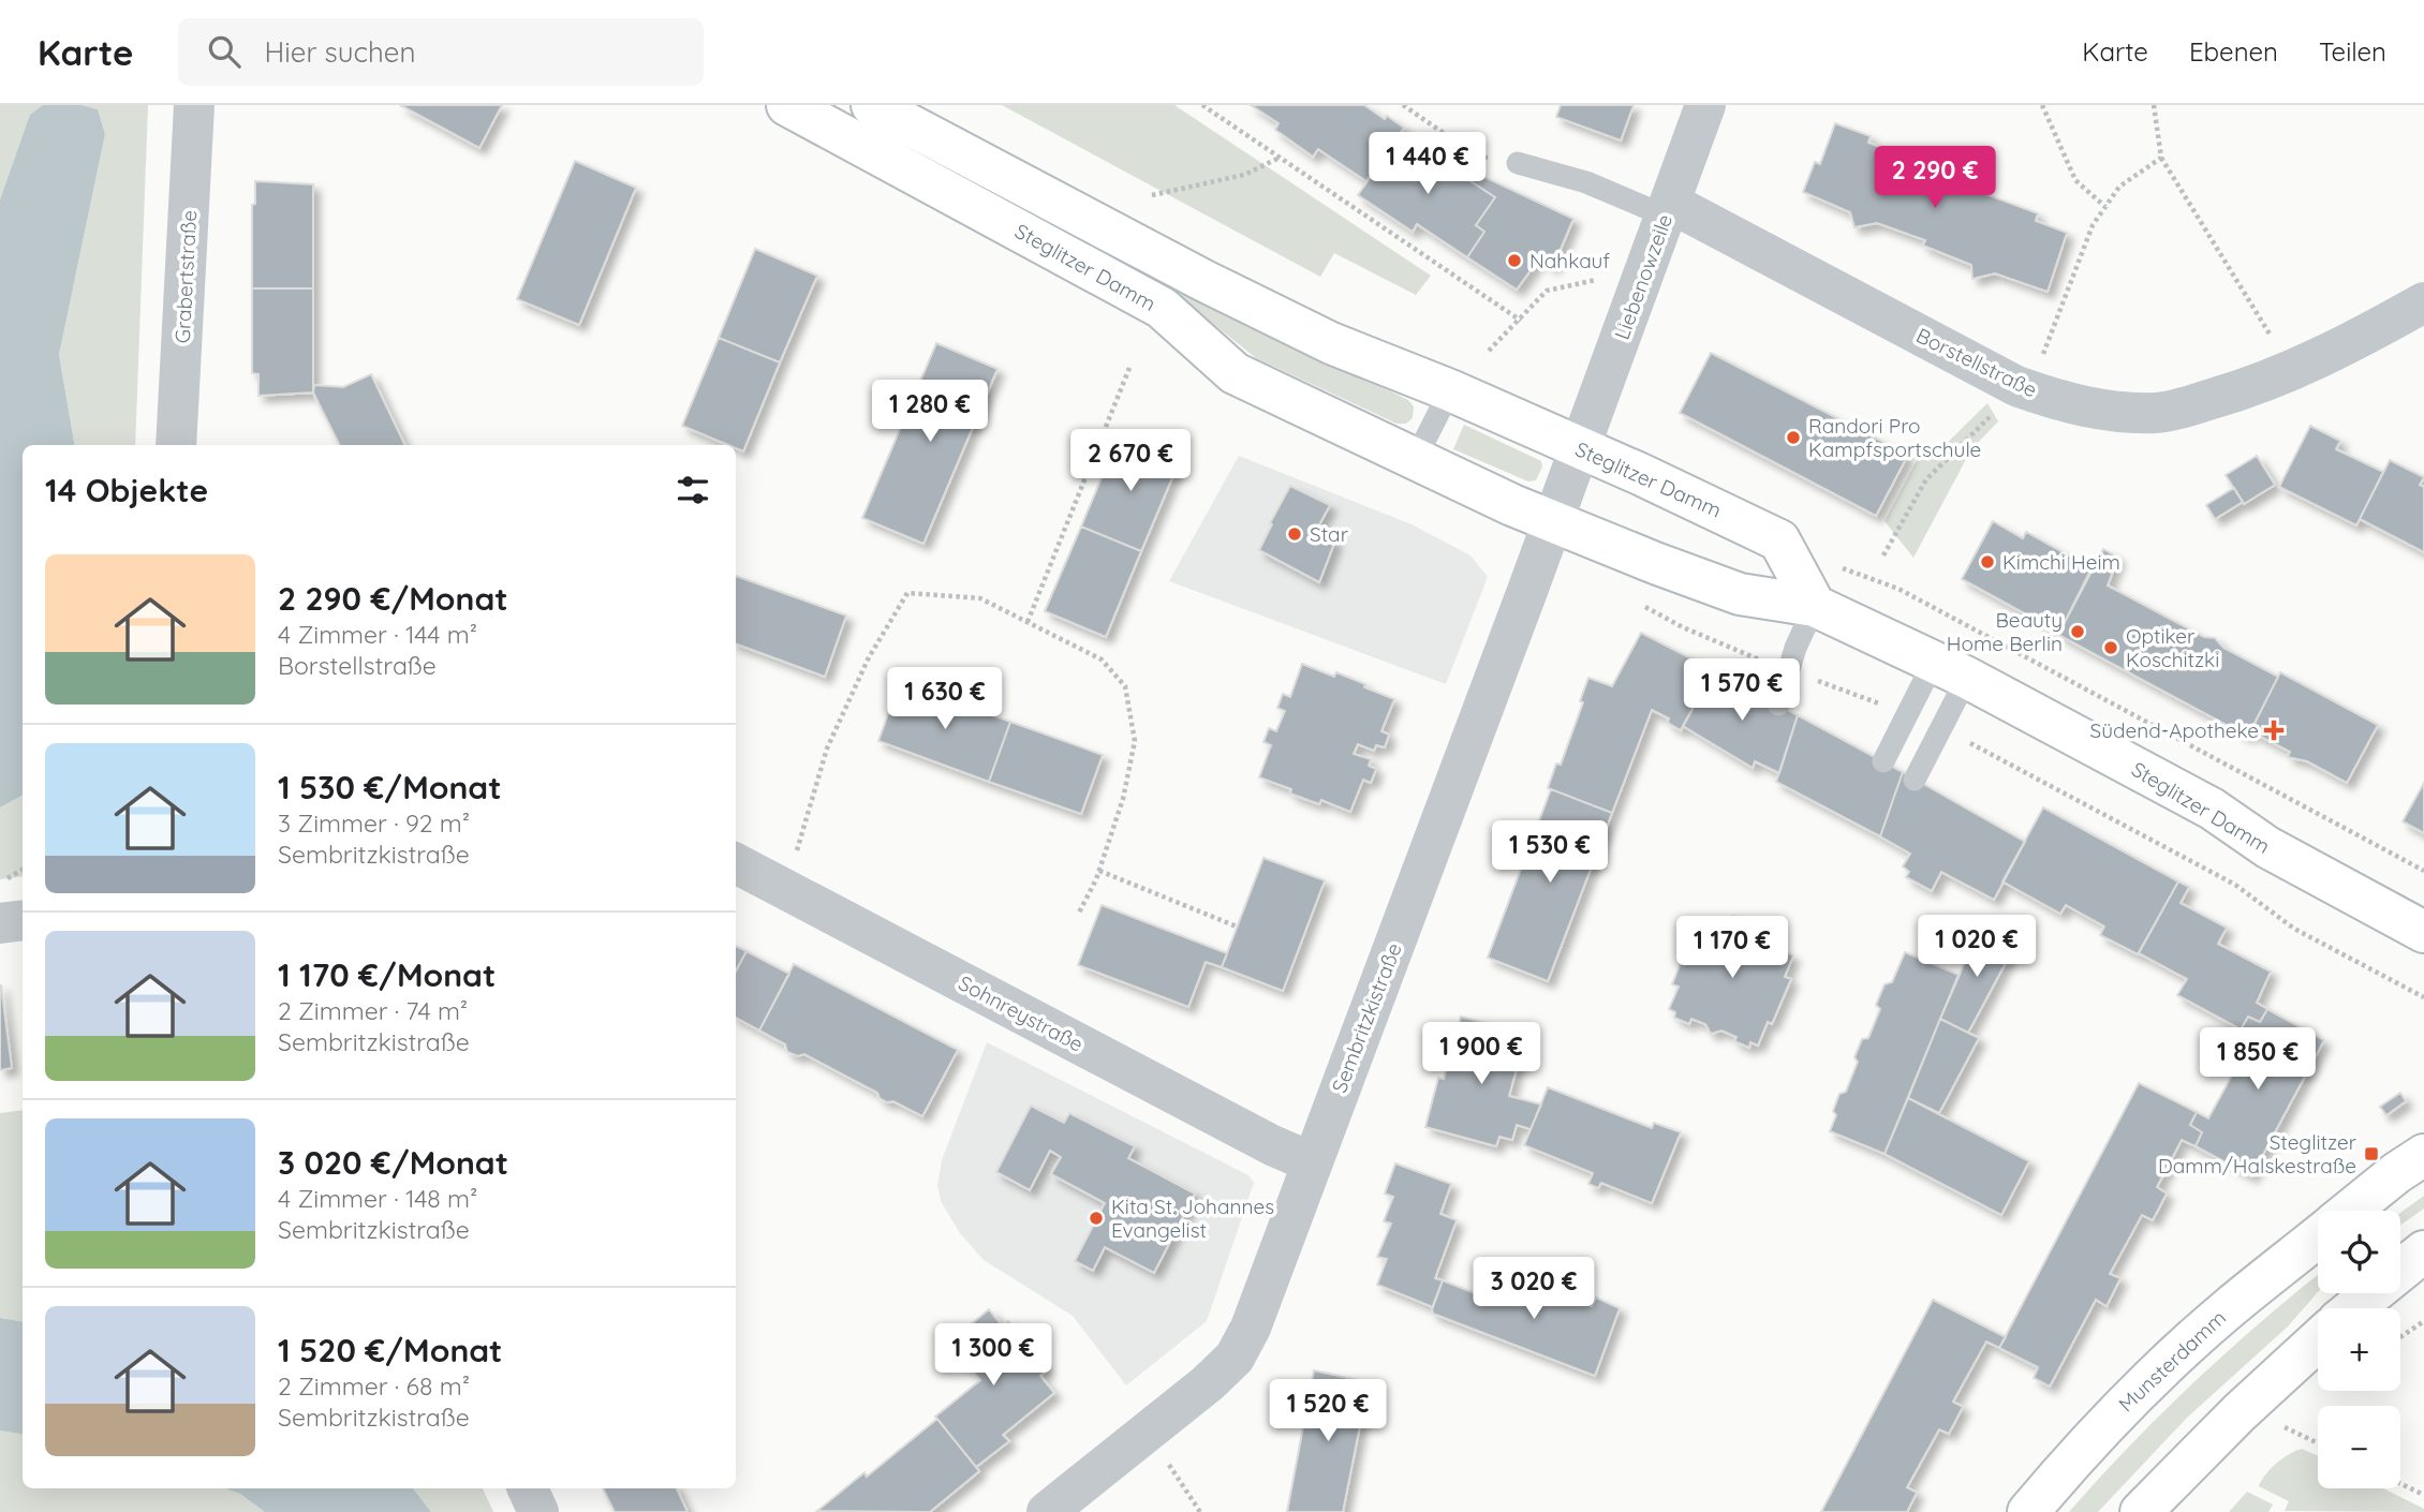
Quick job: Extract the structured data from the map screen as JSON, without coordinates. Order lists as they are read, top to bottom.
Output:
{
  "streets": {
    "main road": ["Steglitzer Damm", "Munsterdamm"],
    "street": [
      "Grabertstraße",
      "Liebenowzeile",
      "Borstellstraße",
      "Sohnreystraße",
      "Sembritzkistraße"
    ]
  },
  "crossings": [
    ["Steglitzer Damm", "Liebenowzeile"],
    ["Steglitzer Damm", "Sembritzkistraße"],
    ["Liebenowzeile", "Borstellstraße"],
    ["Liebenowzeile", "Sembritzkistraße"],
    ["Sohnreystraße", "Sembritzkistraße"]
  ],
  "places": {
    "other": [
      "Nahkauf",
      "Randori Pro Kampfsportschule",
      "Star",
      "Kimchi Heim",
      "Beauty Home Berlin",
      "Optiker Koschitzki",
      "Kita St. Johannes Evangelist"
    ],
    "health": ["Südend-Apotheke"],
    "transit": ["Steglitzer Damm/Halskestraße"]
  },
  "page": {
    "header": "Karte",
    "search": "Hier suchen",
    "nav": ["Karte", "Ebenen", "Teilen"],
    "price": [
      "1 440 €",
      "2 290 €",
      "1 280 €",
      "2 670 €",
      "1 570 €",
      "1 630 €",
      "1 530 €",
      "1 020 €",
      "1 170 €",
      "1 900 €",
      "1 850 €",
      "3 020 €",
      "1 300 €",
      "1 520 €"
    ],
    "heading": "14 Objekte",
    "list": [
      {
        "name": "2 290 €/Monat",
        "note": "4 Zimmer · 144 m² · Borstellstraße"
      },
      {
        "name": "1 530 €/Monat",
        "note": "3 Zimmer · 92 m² · Sembritzkistraße"
      },
      {
        "name": "1 170 €/Monat",
        "note": "2 Zimmer · 74 m² · Sembritzkistraße"
      },
      {
        "name": "3 020 €/Monat",
        "note": "4 Zimmer · 148 m² · Sembritzkistraße"
      },
      {
        "name": "1 520 €/Monat",
        "note": "2 Zimmer · 68 m² · Sembritzkistraße"
      }
    ],
    "map_buttons": ["+", "−"]
  }
}
